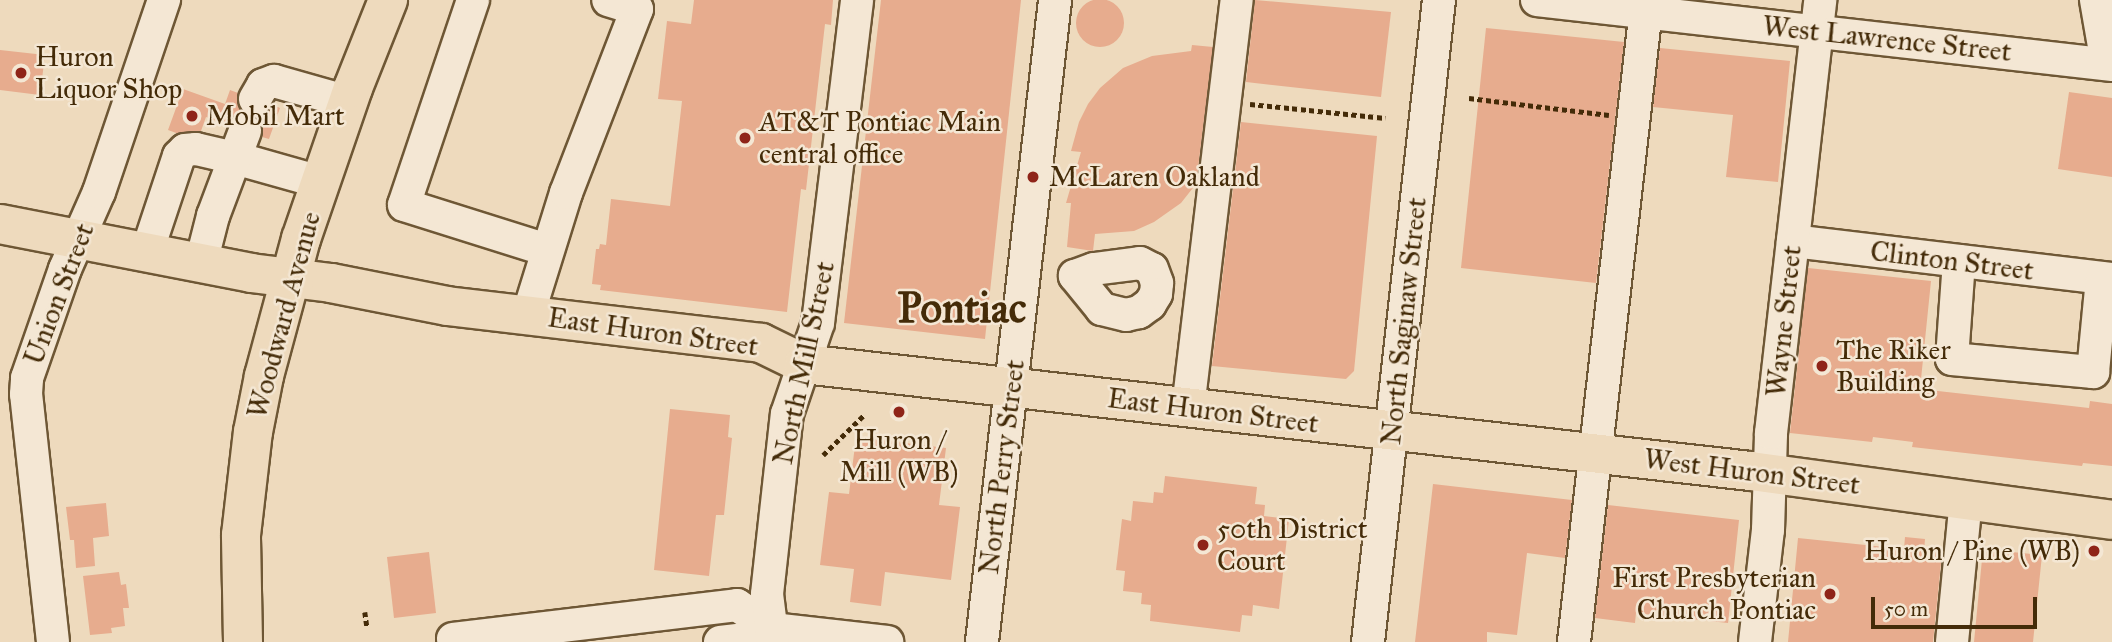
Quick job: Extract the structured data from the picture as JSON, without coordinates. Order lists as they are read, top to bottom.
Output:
{
  "streets": {
    "main road": ["Woodward Avenue", "East Huron Street", "West Huron Street"],
    "street": [
      "West Lawrence Street",
      "Clinton Street",
      "Union Street",
      "North Saginaw Street",
      "Wayne Street",
      "North Mill Street",
      "North Perry Street"
    ]
  },
  "crossings": [
    ["West Lawrence Street", "Wayne Street"],
    ["Clinton Street", "Wayne Street"],
    ["Union Street", "East Huron Street"],
    ["Woodward Avenue", "East Huron Street"],
    ["North Saginaw Street", "East Huron Street"],
    ["North Saginaw Street", "West Huron Street"],
    ["Wayne Street", "West Huron Street"],
    ["East Huron Street", "North Mill Street"],
    ["East Huron Street", "North Perry Street"],
    ["East Huron Street", "West Huron Street"]
  ],
  "districts": ["Pontiac"],
  "places": [
    "Huron Liquor Shop",
    "Mobil Mart",
    "AT&T Pontiac Main central office",
    "McLaren Oakland",
    "The Riker Building",
    "Huron / Mill (WB)",
    "50th District Court",
    "Huron / Pine (WB)",
    "First Presbyterian Church Pontiac"
  ],
  "scale_bar": "50 m"
}
